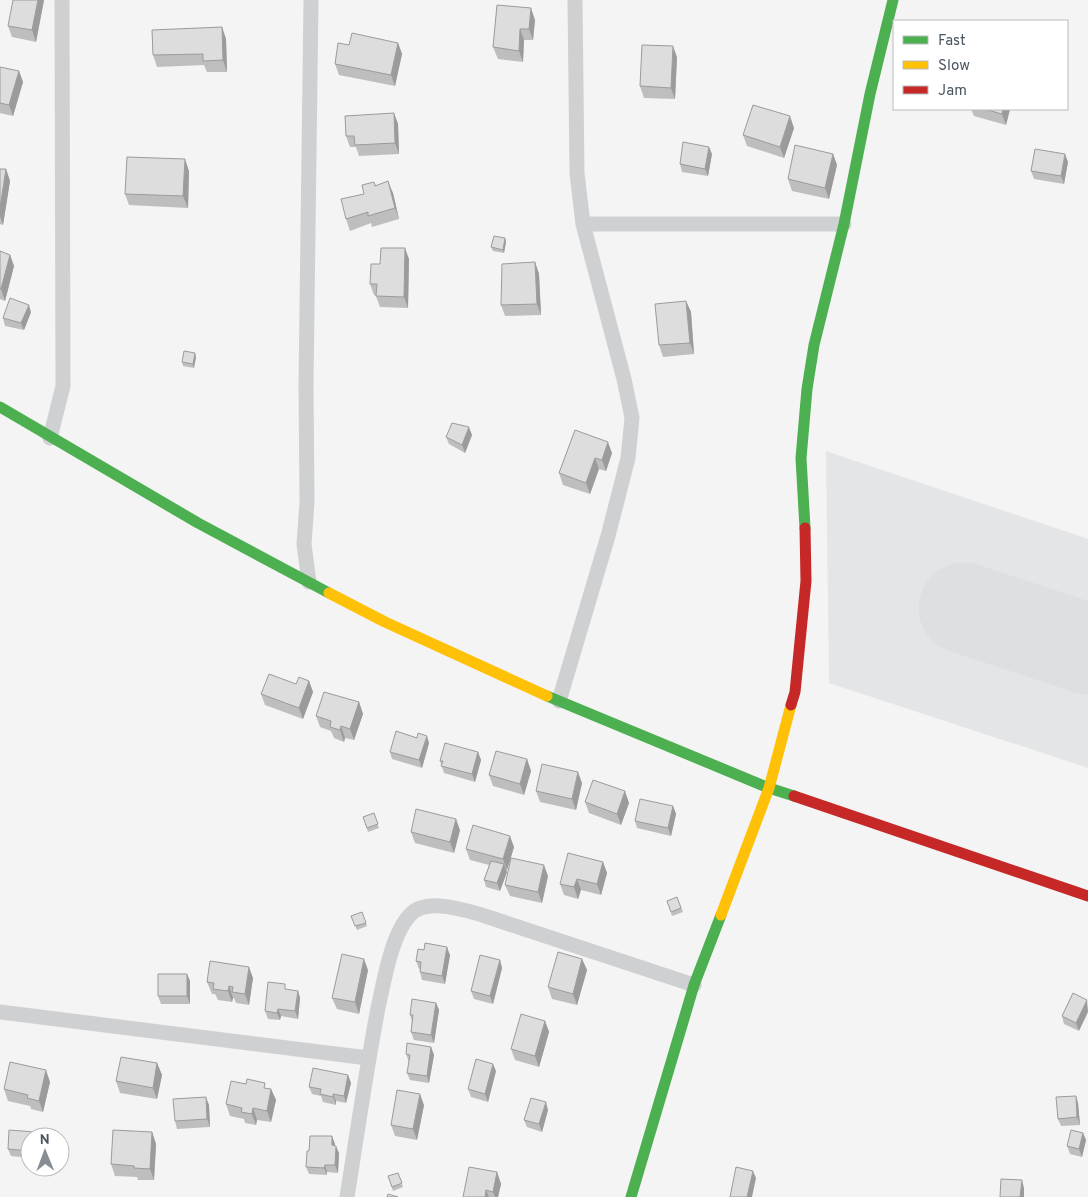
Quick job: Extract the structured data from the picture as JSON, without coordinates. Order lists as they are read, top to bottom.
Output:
{
  "legend": ["Fast", "Slow", "Jam"],
  "north": "top"
}
